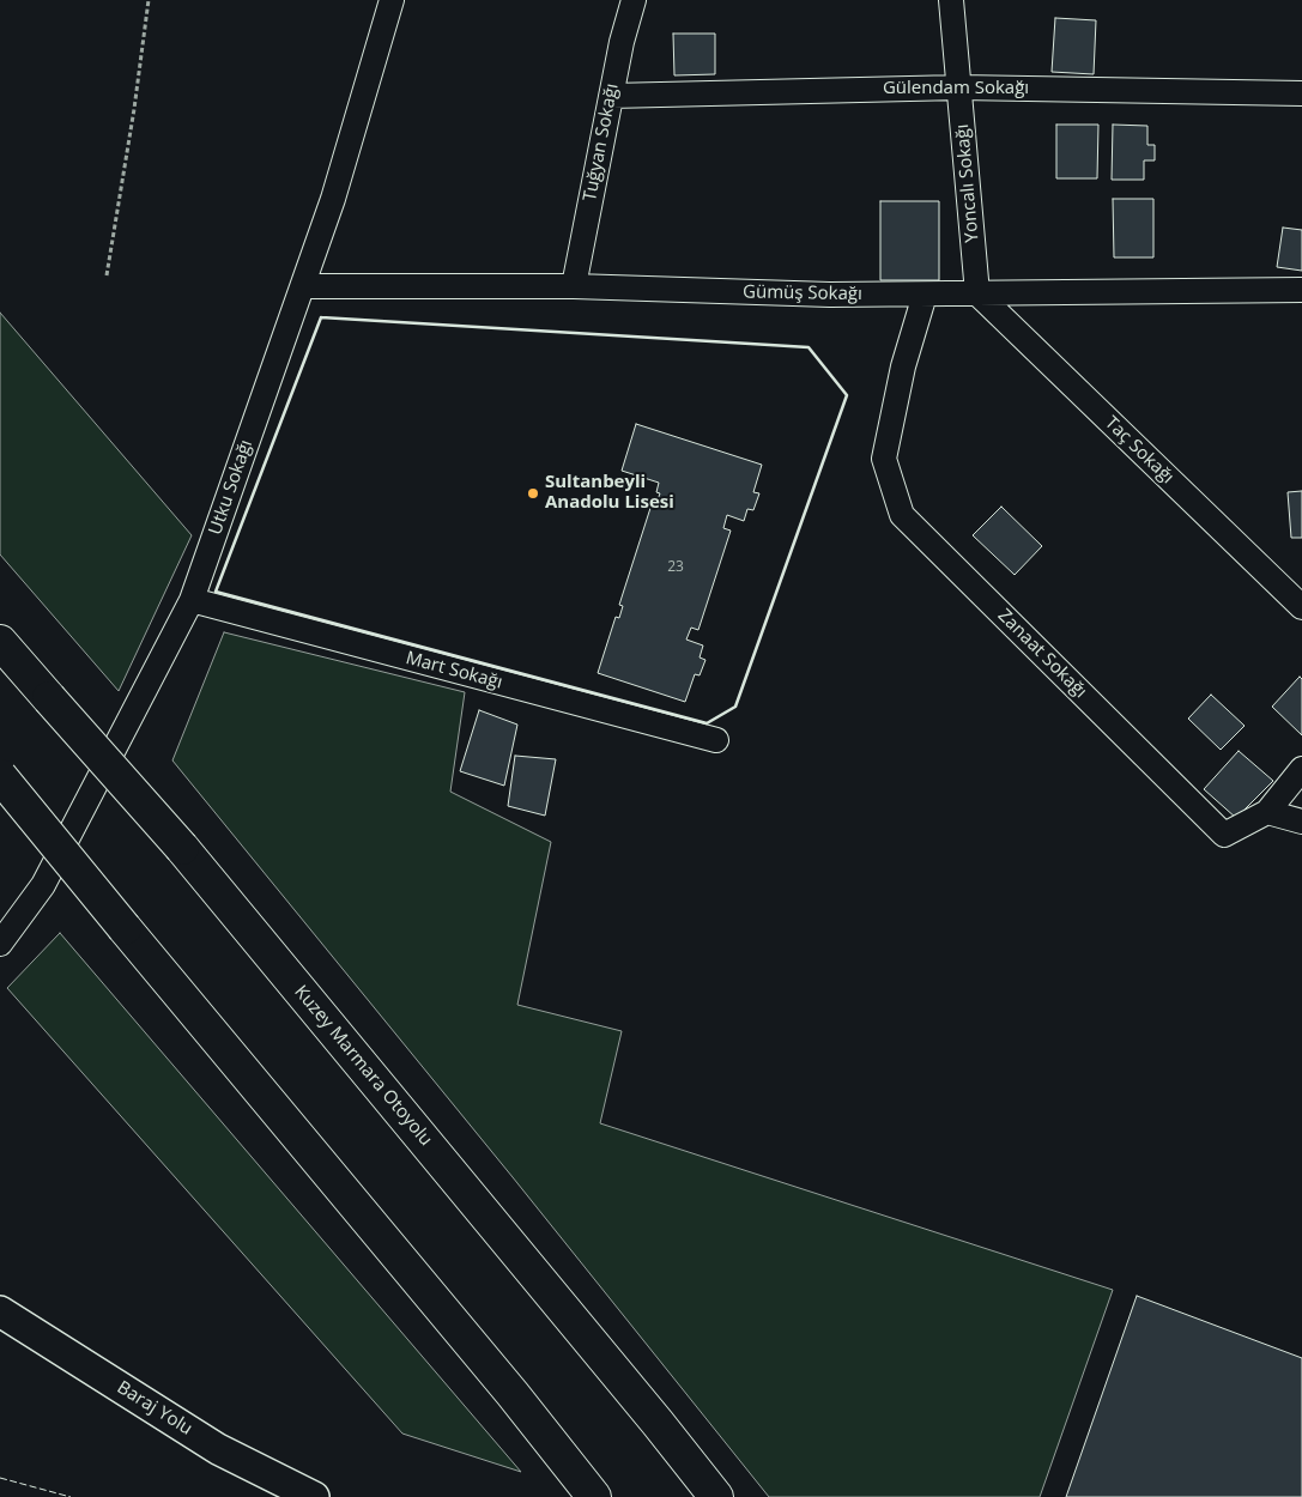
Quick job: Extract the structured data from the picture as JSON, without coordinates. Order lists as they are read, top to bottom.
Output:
{
  "streets": {
    "highway": ["Kuzey Marmara Otoyolu"],
    "street": [
      "Gülendam Sokağı",
      "Tuğyan Sokağı",
      "Yoncalı Sokağı",
      "Gümüş Sokağı",
      "Taç Sokağı",
      "Utku Sokağı",
      "Zanaat Sokağı",
      "Mart Sokağı",
      "Baraj Yolu"
    ]
  },
  "crossings": [
    ["Gülendam Sokağı", "Tuğyan Sokağı"],
    ["Gülendam Sokağı", "Yoncalı Sokağı"],
    ["Tuğyan Sokağı", "Gümüş Sokağı"],
    ["Yoncalı Sokağı", "Gümüş Sokağı"],
    ["Yoncalı Sokağı", "Taç Sokağı"],
    ["Gümüş Sokağı", "Taç Sokağı"],
    ["Gümüş Sokağı", "Utku Sokağı"],
    ["Gümüş Sokağı", "Zanaat Sokağı"],
    ["Utku Sokağı", "Mart Sokağı"]
  ],
  "places": ["Sultanbeyli Anadolu Lisesi"],
  "house_numbers": ["23"]
}
